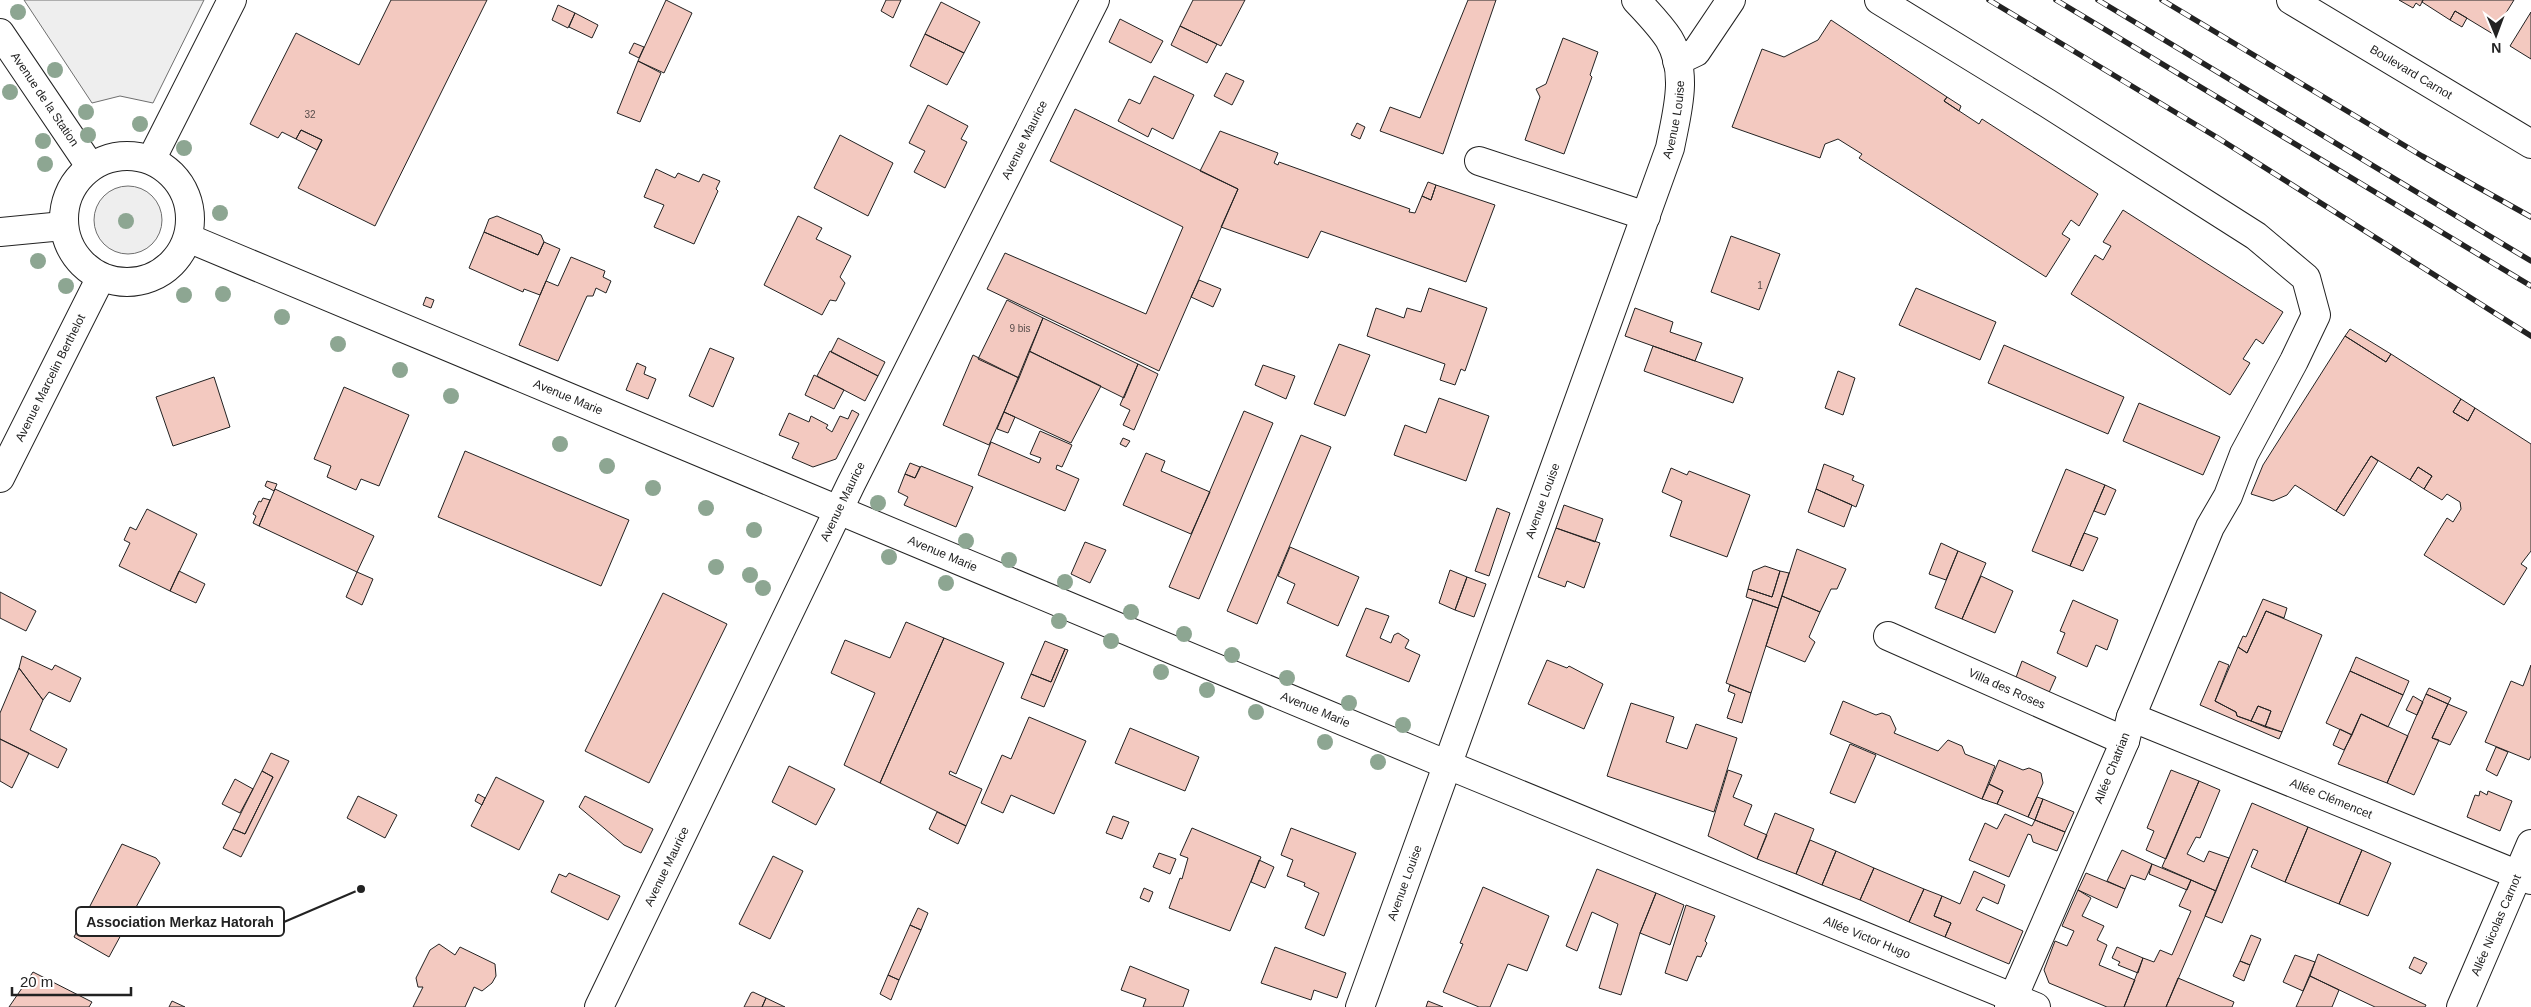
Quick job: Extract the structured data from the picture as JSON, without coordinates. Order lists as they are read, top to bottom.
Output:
{
  "streets": {
    "street": [
      "Boulevard Carnot",
      "Avenue de la Station",
      "Avenue Louise",
      "Avenue Maurice",
      "Avenue Marcelin Berthelot",
      "Avenue Marie",
      "Villa des Roses",
      "Allée Chatrian",
      "Allée Clémencet",
      "Allée Nicolas Carnot",
      "Allée Victor Hugo"
    ]
  },
  "crossings": [
    ["Avenue de la Station", "Avenue Marcelin Berthelot"],
    ["Avenue de la Station", "Avenue Marie"],
    ["Avenue Louise", "Avenue Marie"],
    ["Avenue Maurice", "Avenue Marie"],
    ["Avenue Marcelin Berthelot", "Avenue Marie"],
    ["Avenue Marie", "Allée Victor Hugo"],
    ["Villa des Roses", "Allée Chatrian"],
    ["Villa des Roses", "Allée Clémencet"],
    ["Allée Chatrian", "Allée Clémencet"],
    ["Allée Chatrian", "Allée Victor Hugo"],
    ["Allée Clémencet", "Allée Nicolas Carnot"]
  ],
  "places": ["Association Merkaz Hatorah"],
  "house_numbers": ["32", "1", "9 bis"],
  "scale_bar": "20 m",
  "north": "bottom"
}
